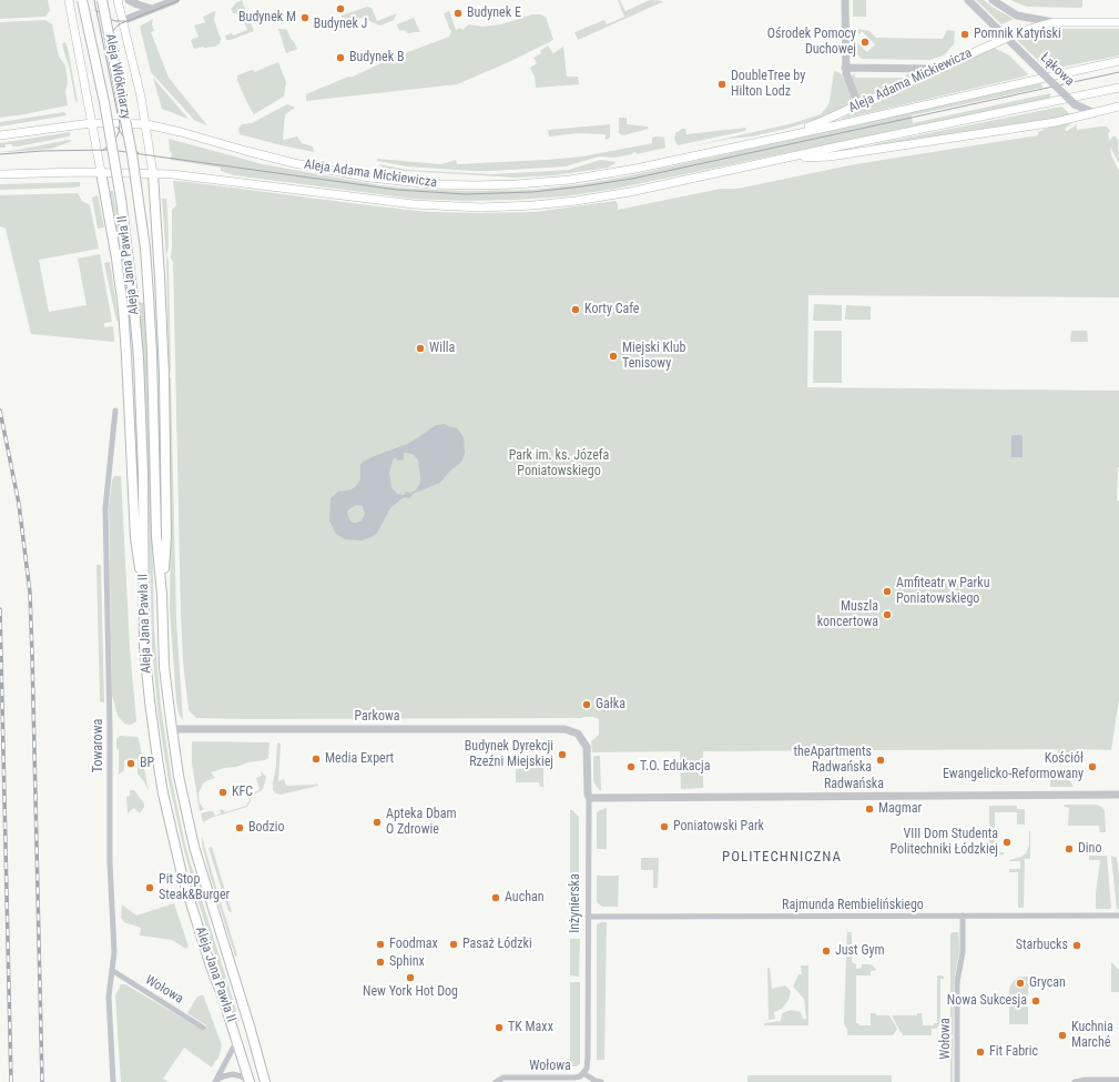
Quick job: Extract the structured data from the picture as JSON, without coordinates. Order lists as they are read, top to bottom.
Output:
{
  "streets": {
    "main road": ["Aleja Włókniarzy", "Aleja Adama Mickiewicza", "Aleja Jana Pawła II"],
    "street": [
      "Łąkowa",
      "Parkowa",
      "Towarowa",
      "Radwańska",
      "Inżynierska",
      "Rajmunda Rembielińskiego",
      "Wołowa"
    ]
  },
  "crossings": [
    ["Łąkowa", "Aleja Adama Mickiewicza"],
    ["Aleja Włókniarzy", "Aleja Adama Mickiewicza"],
    ["Aleja Włókniarzy", "Aleja Jana Pawła II"],
    ["Aleja Jana Pawła II", "Parkowa"],
    ["Parkowa", "Inżynierska"],
    ["Towarowa", "Wołowa"],
    ["Radwańska", "Inżynierska"],
    ["Inżynierska", "Rajmunda Rembielińskiego"],
    ["Inżynierska", "Wołowa"],
    ["Rajmunda Rembielińskiego", "Wołowa"]
  ],
  "districts": ["POLITECHNICZNA"],
  "parks": ["Park im. ks. Józefa Poniatowskiego"],
  "places": [
    "Budynek J",
    "Budynek E",
    "Budynek M",
    "Pomnik Katyński",
    "Ośrodek Pomocy Duchowej",
    "Budynek B",
    "DoubleTree by Hilton Lodz",
    "Korty Cafe",
    "Willa",
    "Miejski Klub Tenisowy",
    "Amfiteatr w Parku Poniatowskiego",
    "Muszla koncertowa",
    "Gałka",
    "Budynek Dyrekcji Rzeźni Miejskiej",
    "Media Expert",
    "theApartments Radwańska",
    "BP",
    "T.O. Edukacja",
    "Kościół Ewangelicko-Reformowany",
    "KFC",
    "Magmar",
    "Apteka Dbam O Zdrowie",
    "Poniatowski Park",
    "Bodzio",
    "VIII Dom Studenta Politechniki Łódzkiej",
    "Dino",
    "Pit Stop Steak&Burger",
    "Auchan",
    "Foodmax",
    "Pasaż Łódzki",
    "Starbucks",
    "Just Gym",
    "Sphinx",
    "New York Hot Dog",
    "Grycan",
    "Nowa Sukcesja",
    "TK Maxx",
    "Kuchnia Marché",
    "Fit Fabric"
  ]
}
